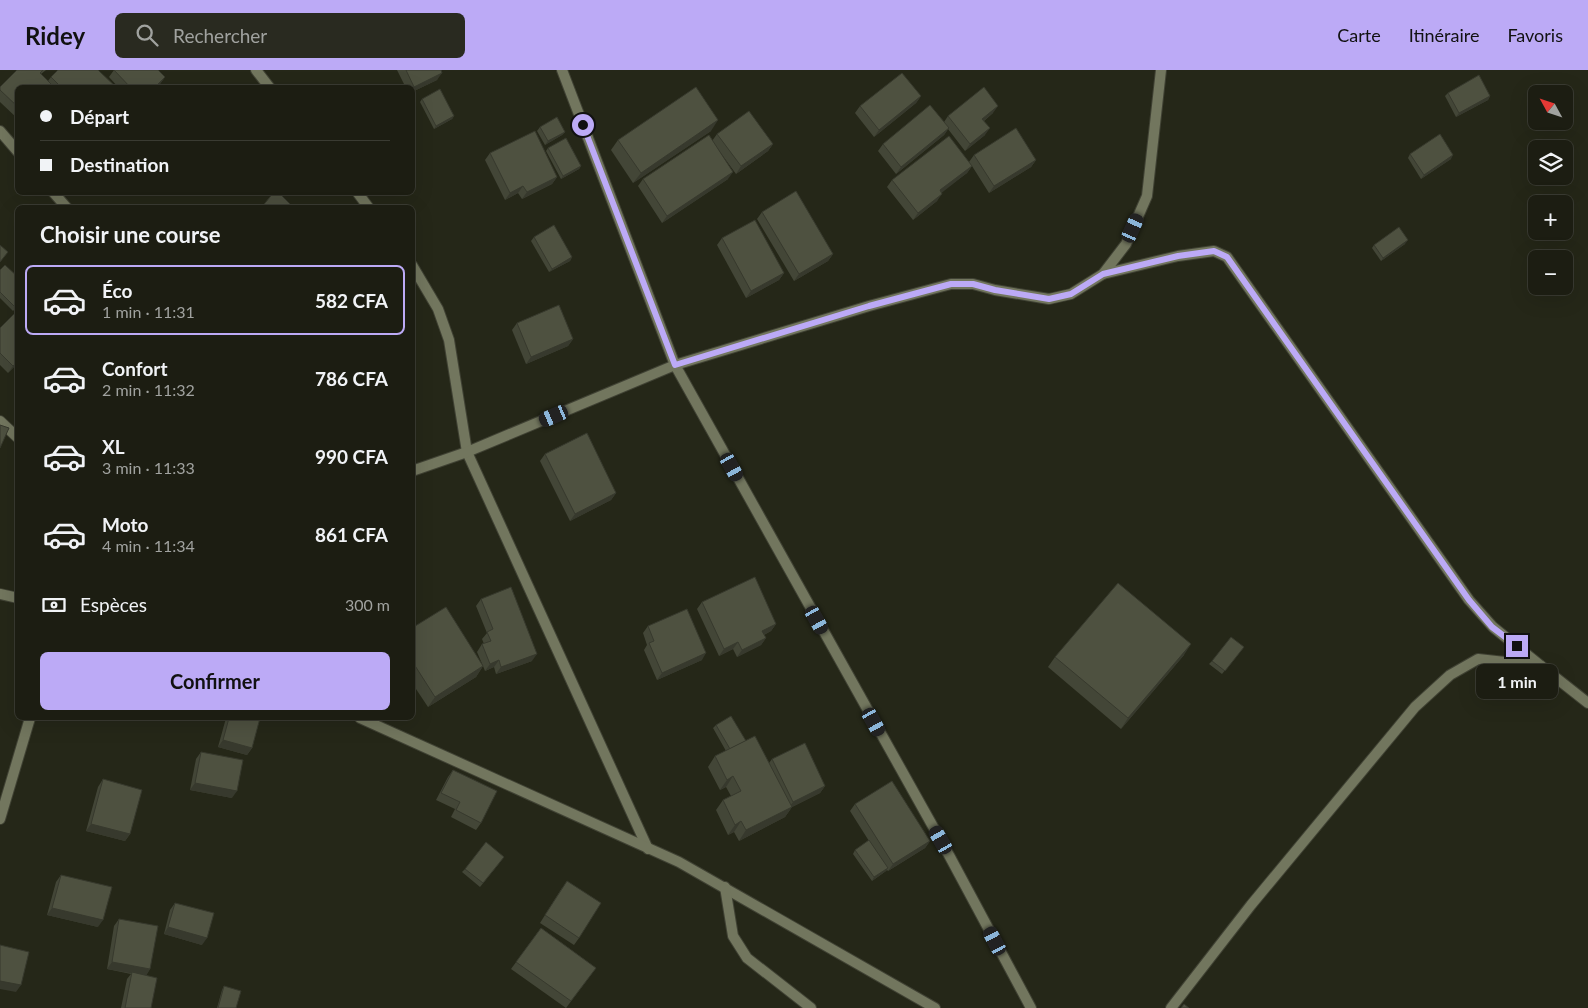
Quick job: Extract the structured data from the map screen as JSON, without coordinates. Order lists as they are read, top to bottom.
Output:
{
  "north": "top left",
  "page": {
    "header": "Ridey",
    "search": "Rechercher",
    "nav": ["Carte", "Itinéraire", "Favoris"],
    "map_buttons": ["+", "−"],
    "banner": ["Départ", "Destination"],
    "heading": "Choisir une course",
    "list": [
      {
        "name": "Éco",
        "note": "1 min · 11:31",
        "value": "582 CFA"
      },
      {
        "name": "Confort",
        "note": "2 min · 11:32",
        "value": "786 CFA"
      },
      {
        "name": "XL",
        "note": "3 min · 11:33",
        "value": "990 CFA"
      },
      {
        "name": "Moto",
        "note": "4 min · 11:34",
        "value": "861 CFA"
      }
    ],
    "pay": ["Espèces", "300 m"],
    "buttons": "Confirmer",
    "bubble": "1 min"
  }
}
